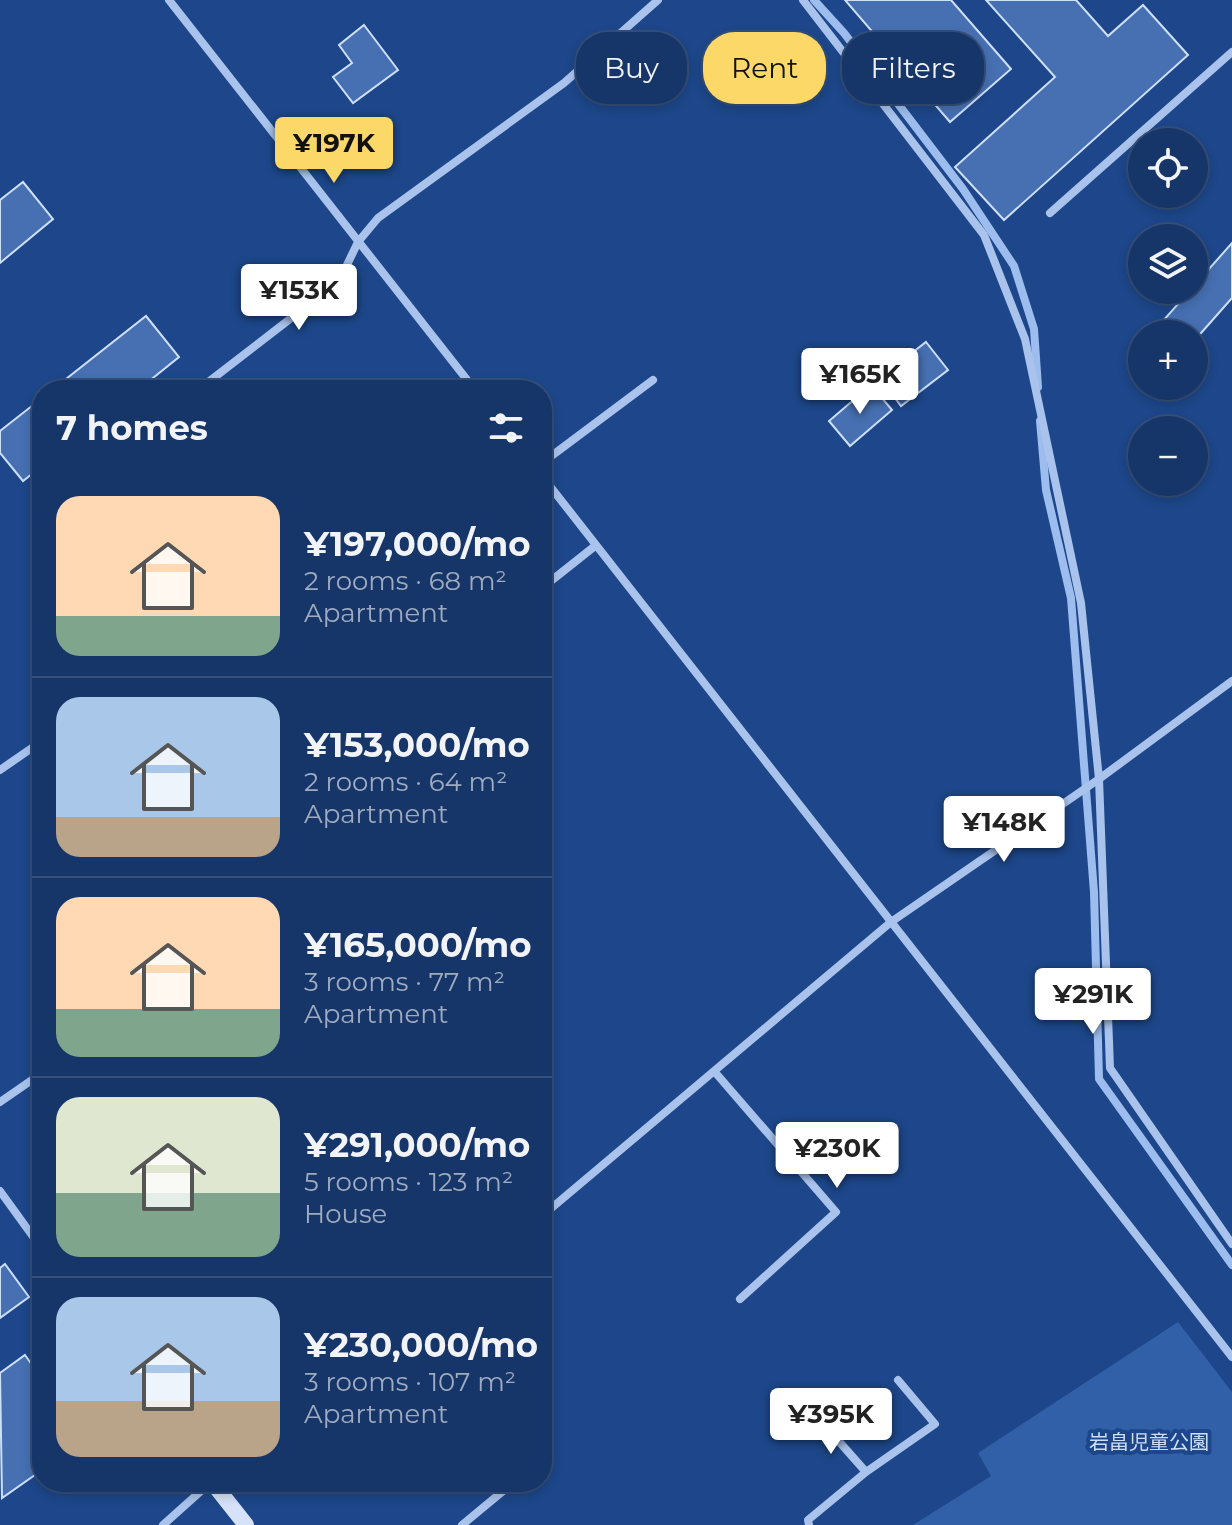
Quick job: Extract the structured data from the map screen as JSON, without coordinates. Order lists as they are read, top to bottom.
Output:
{
  "parks": ["岩畠児童公園"],
  "page": {
    "chip": ["Buy", "Rent", "Filters"],
    "price": [
      "¥197K",
      "¥153K",
      "¥165K",
      "¥148K",
      "¥291K",
      "¥230K",
      "¥395K"
    ],
    "map_buttons": ["+", "−"],
    "heading": "7 homes",
    "list": [
      {
        "name": "¥197,000/mo",
        "note": "2 rooms · 68 m² · Apartment"
      },
      {
        "name": "¥153,000/mo",
        "note": "2 rooms · 64 m² · Apartment"
      },
      {
        "name": "¥165,000/mo",
        "note": "3 rooms · 77 m² · Apartment"
      },
      {
        "name": "¥291,000/mo",
        "note": "5 rooms · 123 m² · House"
      },
      {
        "name": "¥230,000/mo",
        "note": "3 rooms · 107 m² · Apartment"
      }
    ]
  }
}
